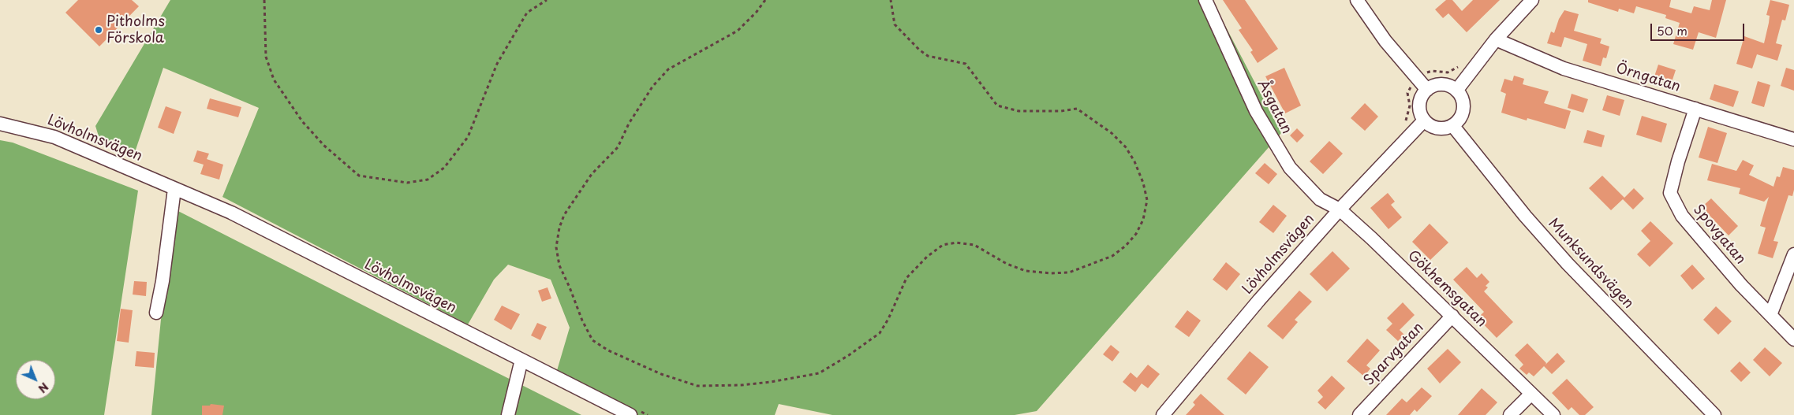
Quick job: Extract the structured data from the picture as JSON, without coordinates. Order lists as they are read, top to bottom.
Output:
{
  "streets": {
    "street": [
      "Örngatan",
      "Åsgatan",
      "Lövholmsvägen",
      "Spovgatan",
      "Munksundsvägen",
      "Gökhemsgatan",
      "Sparvgatan"
    ]
  },
  "crossings": [
    ["Örngatan", "Spovgatan"],
    ["Åsgatan", "Lövholmsvägen"],
    ["Åsgatan", "Gökhemsgatan"],
    ["Lövholmsvägen", "Munksundsvägen"],
    ["Lövholmsvägen", "Gökhemsgatan"],
    ["Gökhemsgatan", "Sparvgatan"]
  ],
  "places": ["Pitholms Förskola"],
  "scale_bar": "50 m",
  "north": "bottom right"
}
